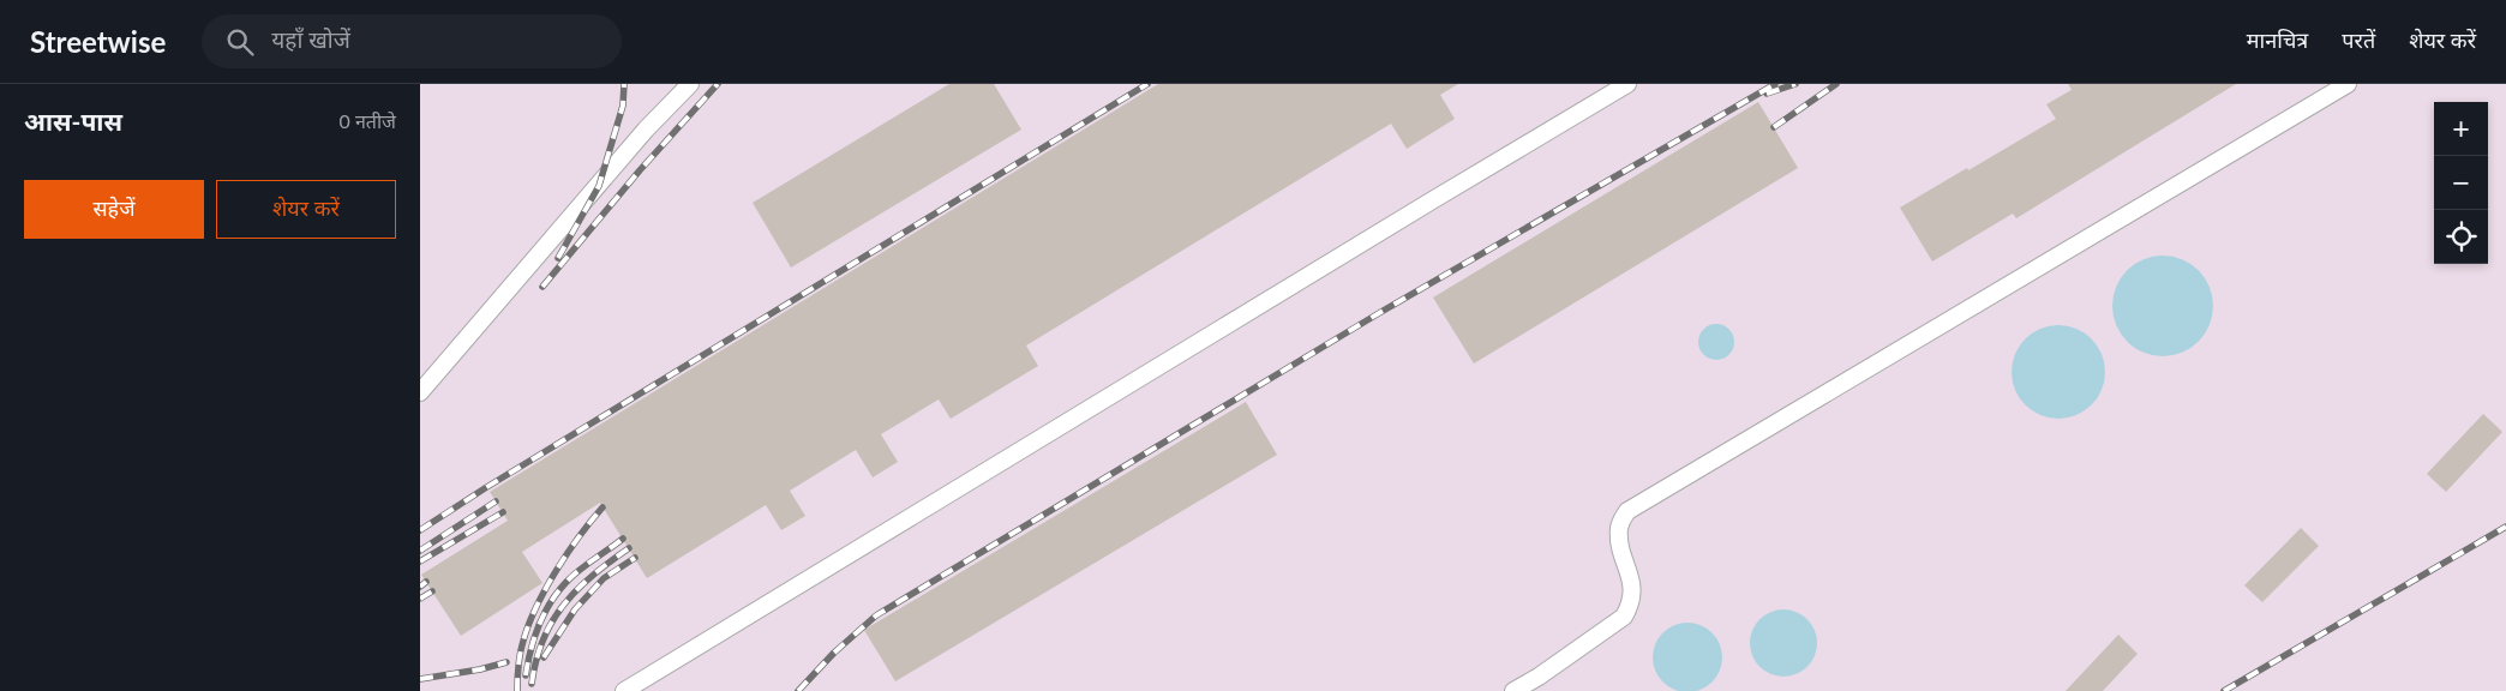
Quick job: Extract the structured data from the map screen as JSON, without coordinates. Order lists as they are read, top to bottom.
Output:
{
  "page": {
    "header": "Streetwise",
    "search": "यहाँ खोजें",
    "nav": ["मानचित्र", "परतें", "शेयर करें"],
    "heading": ["आस-पास", "0 नतीजे"],
    "map_buttons": ["+", "−"],
    "buttons": ["सहेजें", "शेयर करें"]
  }
}
